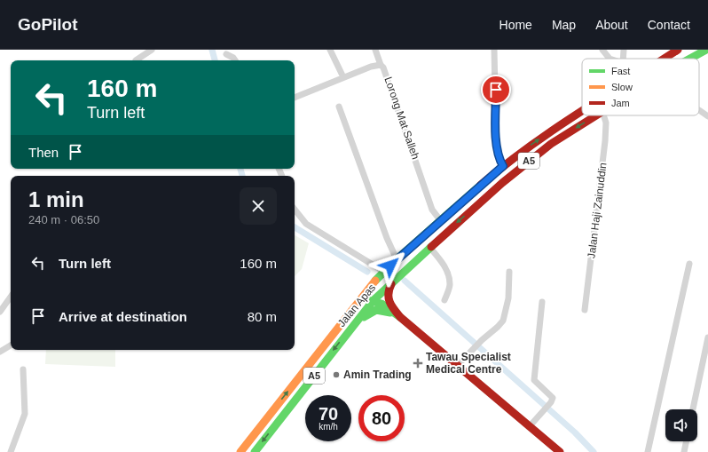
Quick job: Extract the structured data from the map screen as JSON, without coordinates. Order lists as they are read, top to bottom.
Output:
{
  "streets": {
    "main road": ["A5", "Jalan Apas"],
    "street": ["Lorong Mat Salleh", "Jalan Haji Zainuddin"]
  },
  "crossings": [
    ["Lorong Mat Salleh", "Jalan Apas"]
  ],
  "places": {
    "health": ["Tawau Specialist Medical Centre"],
    "other": ["Amin Trading"]
  },
  "legend": ["Fast", "Slow", "Jam"],
  "page": {
    "header": "GoPilot",
    "nav": [
      "Home",
      "Map",
      "About",
      "Contact"
    ],
    "turn": ["160 m", "Turn left"],
    "then": "Then",
    "heading": ["1 min", "240 m · 06:50"],
    "list": [
      {
        "name": "Turn left",
        "value": "160 m"
      },
      {
        "name": "Arrive at destination",
        "value": "80 m"
      }
    ],
    "speed": "70 km/h",
    "limit": "80"
  }
}
